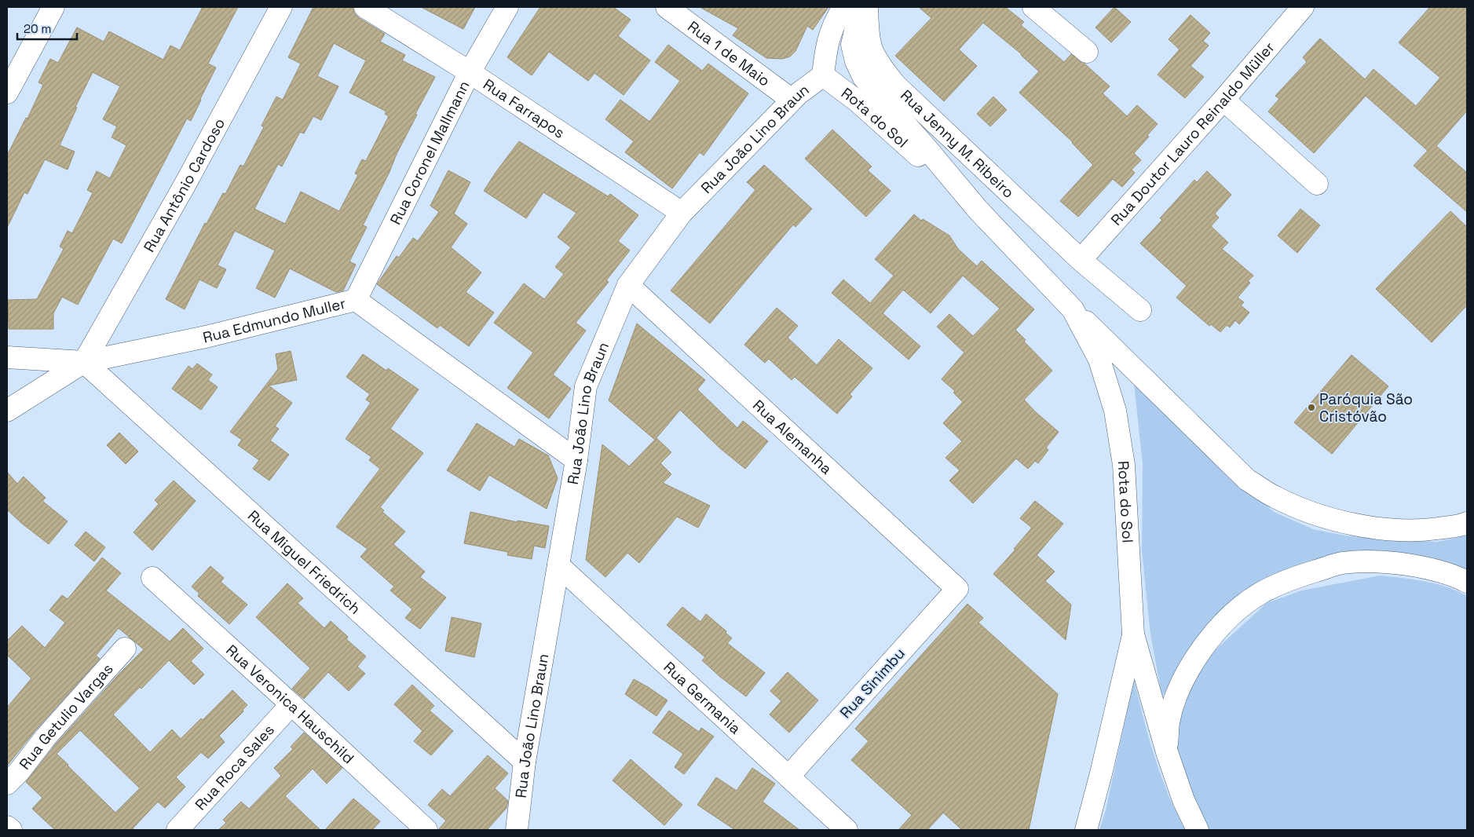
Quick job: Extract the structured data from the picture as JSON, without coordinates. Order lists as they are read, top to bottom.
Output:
{
  "streets": {
    "main road": [
      "Rua 1 de Maio",
      "Rua Farrapos",
      "Rota do Sol",
      "Rua Doutor Lauro Reinaldo Müller",
      "Rua João Lino Braun",
      "Rua Jenny M. Ribeiro",
      "Rua Coronel Mallmann",
      "Rua Antônio Cardoso",
      "Rua Edmundo Muller",
      "Rua Alemanha",
      "Rua Miguel Friedrich",
      "Rua Sinimbu",
      "Rua Germania",
      "Rua Veronica Hauschild",
      "Rua Getulio Vargas",
      "Rua Roca Sales"
    ]
  },
  "crossings": [
    ["Rua 1 de Maio", "Rua João Lino Braun"],
    ["Rua Farrapos", "Rua João Lino Braun"],
    ["Rua Farrapos", "Rua Coronel Mallmann"],
    ["Rota do Sol", "Rua João Lino Braun"],
    ["Rota do Sol", "Rua Jenny M. Ribeiro"],
    ["Rua Doutor Lauro Reinaldo Müller", "Rua Jenny M. Ribeiro"],
    ["Rua João Lino Braun", "Rua Edmundo Muller"],
    ["Rua João Lino Braun", "Rua Alemanha"],
    ["Rua João Lino Braun", "Rua Miguel Friedrich"],
    ["Rua João Lino Braun", "Rua Germania"],
    ["Rua Coronel Mallmann", "Rua Edmundo Muller"],
    ["Rua Antônio Cardoso", "Rua Edmundo Muller"],
    ["Rua Antônio Cardoso", "Rua Miguel Friedrich"],
    ["Rua Edmundo Muller", "Rua Miguel Friedrich"],
    ["Rua Alemanha", "Rua Sinimbu"],
    ["Rua Sinimbu", "Rua Germania"],
    ["Rua Veronica Hauschild", "Rua Roca Sales"]
  ],
  "places": ["Paróquia São Cristóvão"],
  "scale_bar": "20 m"
}
